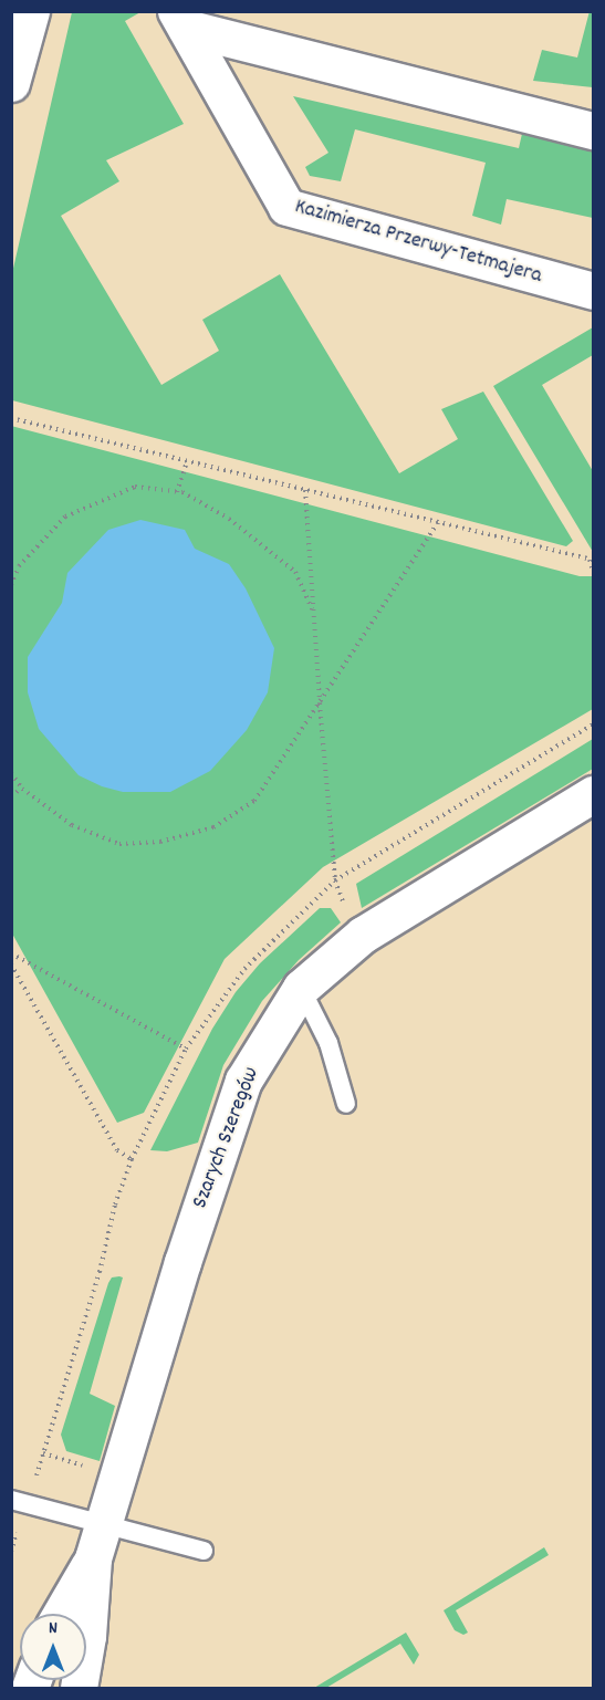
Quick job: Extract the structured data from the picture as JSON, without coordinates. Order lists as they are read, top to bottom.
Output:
{
  "streets": {
    "street": ["Kazimierza Przerwy-Tetmajera", "Szarych Szeregów"]
  },
  "north": "top"
}
